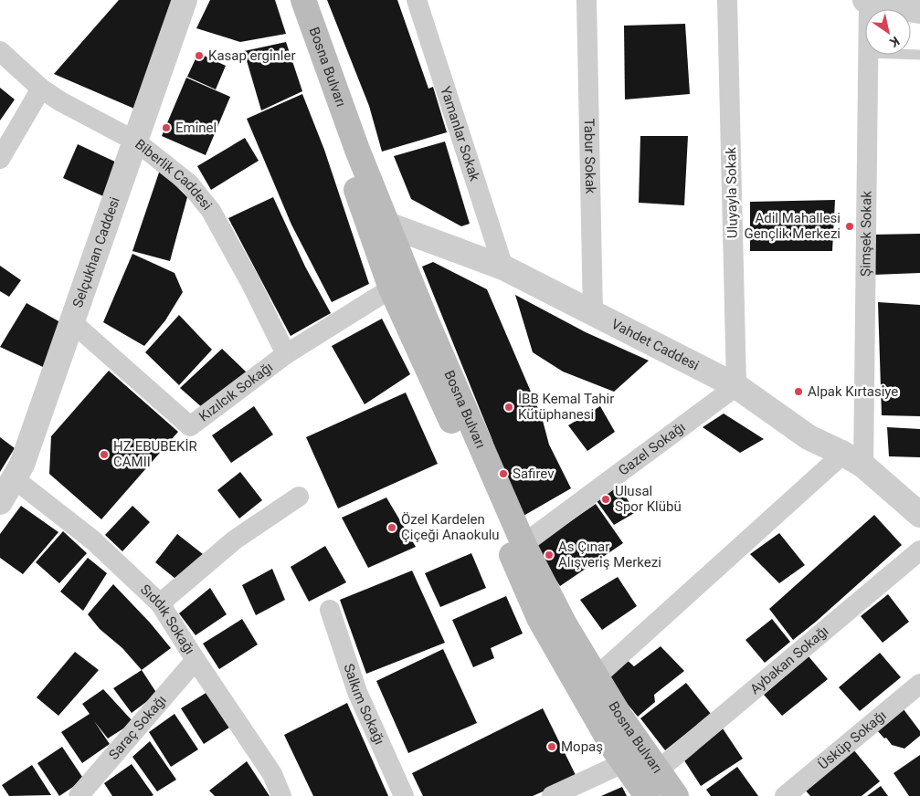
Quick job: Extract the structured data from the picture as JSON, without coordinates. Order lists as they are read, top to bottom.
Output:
{
  "streets": {
    "main road": ["Bosna Bulvarı"],
    "street": [
      "Yamanlar Sokak",
      "Tabur Sokak",
      "Biberlik Caddesi",
      "Uluyayla Sokak",
      "Şimşek Sokak",
      "Selçukhan Caddesi",
      "Vahdet Caddesi",
      "Kızılcık Sokağı",
      "Gazel Sokağı",
      "Sıddık Sokağı",
      "Aybakan Sokağı",
      "Salkım Sokağı",
      "Saraç Sokağı",
      "Üsküp Sokağı"
    ]
  },
  "crossings": [
    ["Bosna Bulvarı", "Vahdet Caddesi"],
    ["Bosna Bulvarı", "Kızılcık Sokağı"],
    ["Bosna Bulvarı", "Gazel Sokağı"],
    ["Bosna Bulvarı", "Aybakan Sokağı"],
    ["Yamanlar Sokak", "Vahdet Caddesi"],
    ["Tabur Sokak", "Vahdet Caddesi"],
    ["Biberlik Caddesi", "Selçukhan Caddesi"],
    ["Biberlik Caddesi", "Kızılcık Sokağı"],
    ["Uluyayla Sokak", "Vahdet Caddesi"],
    ["Uluyayla Sokak", "Gazel Sokağı"],
    ["Şimşek Sokak", "Vahdet Caddesi"],
    ["Selçukhan Caddesi", "Kızılcık Sokağı"],
    ["Selçukhan Caddesi", "Sıddık Sokağı"],
    ["Vahdet Caddesi", "Gazel Sokağı"],
    ["Sıddık Sokağı", "Saraç Sokağı"]
  ],
  "places": [
    "Kasap erginler",
    "Eminel",
    "Adil Mahallesi Gençlik Merkezi",
    "Alpak Kırtasiye",
    "İBB Kemal Tahir Kütüphanesi",
    "HZ.EBUBEKİR CAMII",
    "Safirev",
    "Ulusal Spor Klübü",
    "Özel Kardelen Çiçeği Anaokulu",
    "As Çınar Alışveriş Merkezi",
    "Mopaş"
  ],
  "north": "bottom right"
}
